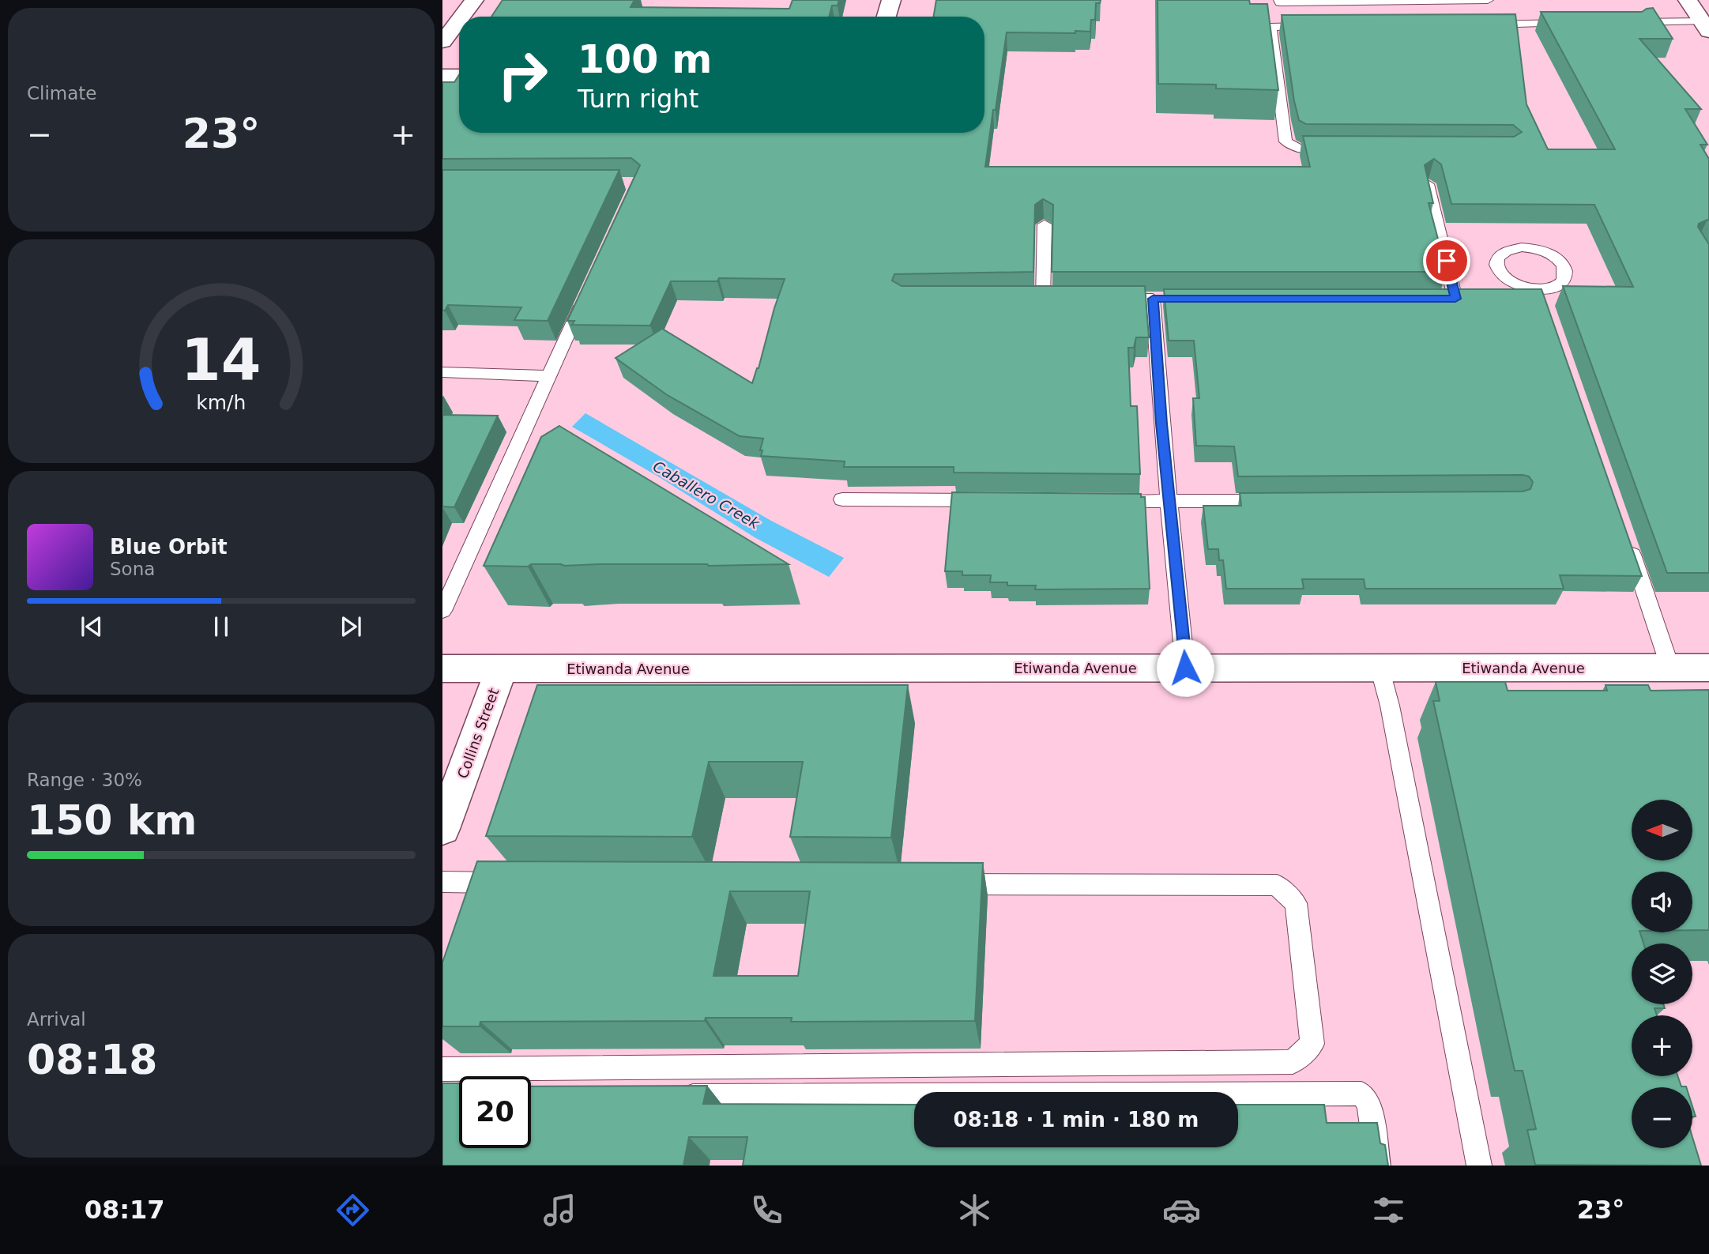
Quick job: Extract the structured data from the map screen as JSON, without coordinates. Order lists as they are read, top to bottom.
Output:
{
  "streets": {
    "street": ["Etiwanda Avenue", "Collins Street"]
  },
  "crossings": [
    ["Etiwanda Avenue", "Collins Street"]
  ],
  "water": ["Caballero Creek"],
  "north": "left",
  "page": {
    "tile": [
      "Climate",
      ["Range · 30%", "150 km"],
      ["Arrival", "08:18"]
    ],
    "turn": ["100 m", "Turn right"],
    "heat": ["−", "23°", "+"],
    "song": ["Blue Orbit", "Sona"],
    "map_buttons": ["+", "−"],
    "limit": "20",
    "trip": "08:18 · 1 min · 180 m",
    "tabs": ["08:17", "23°"],
    "gauge": ["14", "km/h"]
  }
}
